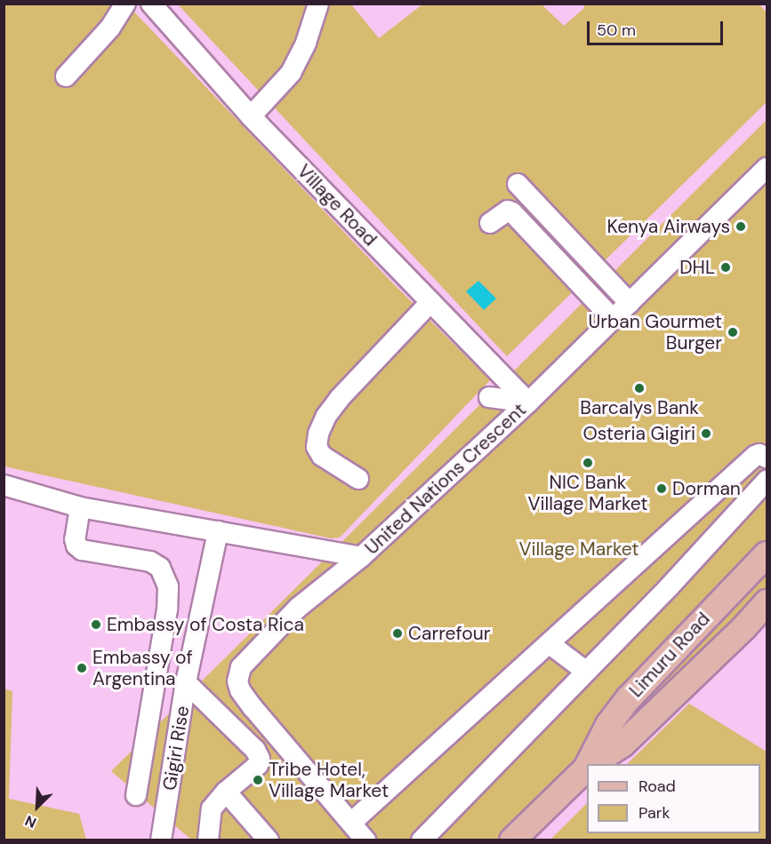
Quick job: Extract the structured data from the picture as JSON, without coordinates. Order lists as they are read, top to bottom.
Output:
{
  "streets": {
    "main road": ["Limuru Road"],
    "street": ["Village Road", "United Nations Crescent", "Gigiri Rise"]
  },
  "crossings": [
    ["Village Road", "United Nations Crescent"],
    ["United Nations Crescent", "Gigiri Rise"]
  ],
  "parks": ["Village Market"],
  "places": [
    "Kenya Airways",
    "DHL",
    "Urban Gourmet Burger",
    "Barcalys Bank",
    "Osteria Gigiri",
    "NIC Bank Village Market",
    "Dorman",
    "Embassy of Costa Rica",
    "Carrefour",
    "Embassy of Argentina",
    "Tribe Hotel, Village Market"
  ],
  "legend": ["Road", "Park"],
  "scale_bar": "50 m",
  "north": "bottom left"
}
